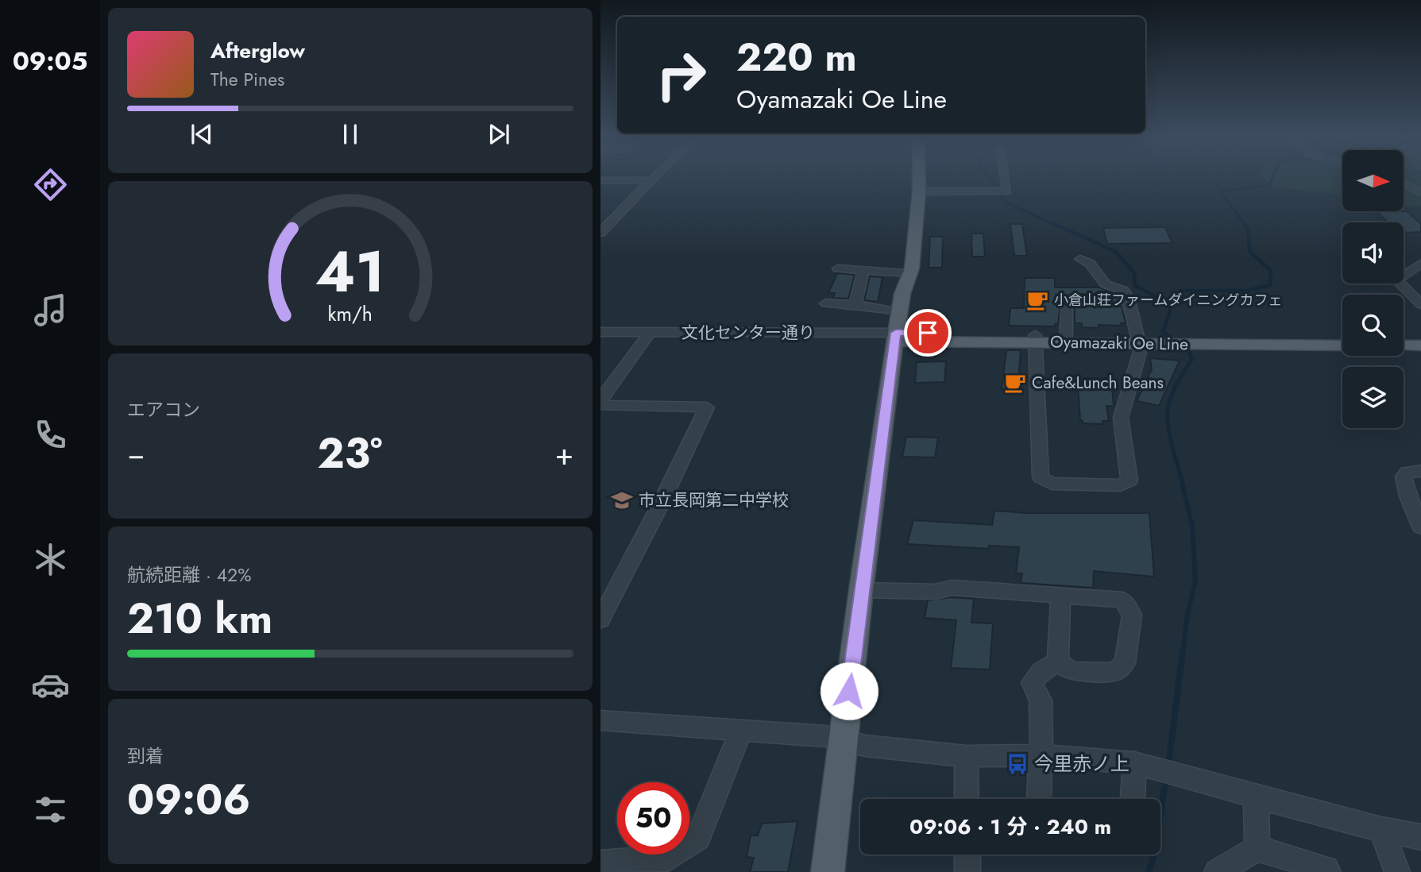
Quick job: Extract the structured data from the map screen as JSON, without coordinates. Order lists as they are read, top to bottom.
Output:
{
  "streets": {
    "main road": ["Oyamazaki Oe Line"],
    "street": ["文化センター通り"]
  },
  "crossings": [
    ["文化センター通り", "Oyamazaki Oe Line"]
  ],
  "places": {
    "cafe": ["小倉山荘ファームダイニングカフェ", "Cafe&Lunch Beans"],
    "school or university": ["市立長岡第二中学校"],
    "bus stop": ["今里赤ノ上"]
  },
  "north": "right",
  "page": {
    "tabs": "09:05",
    "turn": ["220 m", "Oyamazaki Oe Line"],
    "song": ["Afterglow", "The Pines"],
    "tile": [
      "エアコン",
      ["航続距離 · 42%", "210 km"],
      ["到着", "09:06"]
    ],
    "heat": ["−", "23°", "+"],
    "limit": "50",
    "trip": "09:06 · 1 分 · 240 m",
    "gauge": ["41", "km/h"]
  }
}
